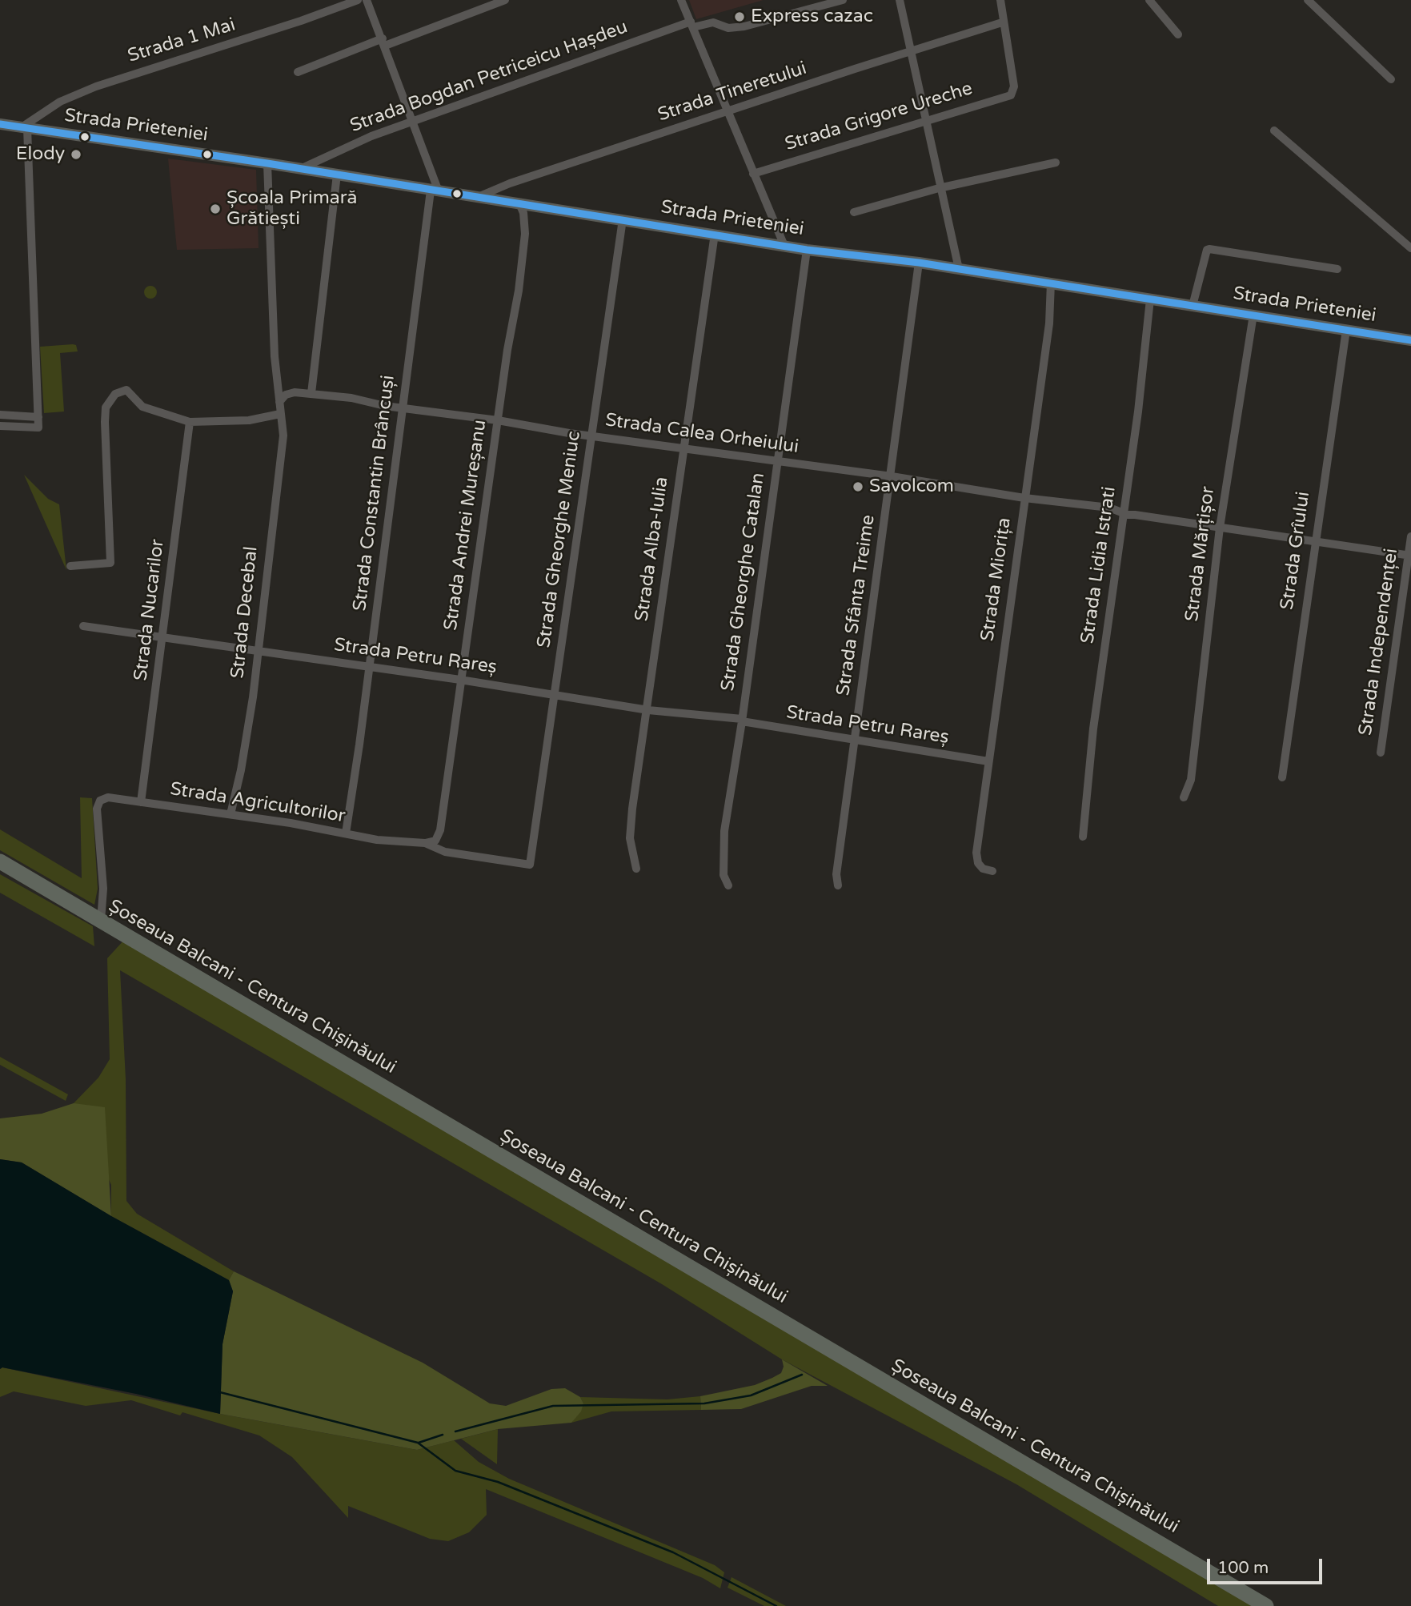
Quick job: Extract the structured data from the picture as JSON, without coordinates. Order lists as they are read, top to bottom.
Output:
{
  "streets": {
    "highway": ["Șoseaua Balcani - Centura Chișinăului"],
    "street": [
      "Strada 1 Mai",
      "Strada Bogdan Petriceicu Hașdeu",
      "Strada Tineretului",
      "Strada Grigore Ureche",
      "Strada Prieteniei",
      "Strada Calea Orheiului",
      "Strada Constantin Brâncuși",
      "Strada Andrei Mureșanu",
      "Strada Gheorghe Meniuc",
      "Strada Alba-Iulia",
      "Strada Grîului",
      "Strada Mărțișor",
      "Strada Lidia Istrati",
      "Strada Miorița",
      "Strada Gheorghe Catalan",
      "Strada Sfânta Treime",
      "Strada Nucarilor",
      "Strada Decebal",
      "Strada Independenței",
      "Strada Petru Rareș",
      "Strada Agricultorilor"
    ]
  },
  "crossings": [
    ["Strada 1 Mai", "Strada Prieteniei"],
    ["Strada Bogdan Petriceicu Hașdeu", "Strada Prieteniei"],
    ["Strada Tineretului", "Strada Grigore Ureche"],
    ["Strada Tineretului", "Strada Prieteniei"],
    ["Strada Prieteniei", "Strada Constantin Brâncuși"],
    ["Strada Prieteniei", "Strada Andrei Mureșanu"],
    ["Strada Prieteniei", "Strada Gheorghe Meniuc"],
    ["Strada Prieteniei", "Strada Alba-Iulia"],
    ["Strada Prieteniei", "Strada Grîului"],
    ["Strada Prieteniei", "Strada Mărțișor"],
    ["Strada Prieteniei", "Strada Lidia Istrati"],
    ["Strada Prieteniei", "Strada Miorița"],
    ["Strada Prieteniei", "Strada Gheorghe Catalan"],
    ["Strada Prieteniei", "Strada Sfânta Treime"],
    ["Strada Calea Orheiului", "Strada Constantin Brâncuși"],
    ["Strada Calea Orheiului", "Strada Andrei Mureșanu"],
    ["Strada Calea Orheiului", "Strada Gheorghe Meniuc"],
    ["Strada Calea Orheiului", "Strada Alba-Iulia"],
    ["Strada Calea Orheiului", "Strada Grîului"],
    ["Strada Calea Orheiului", "Strada Mărțișor"],
    ["Strada Calea Orheiului", "Strada Lidia Istrati"],
    ["Strada Calea Orheiului", "Strada Miorița"],
    ["Strada Calea Orheiului", "Strada Gheorghe Catalan"],
    ["Strada Calea Orheiului", "Strada Sfânta Treime"],
    ["Strada Calea Orheiului", "Strada Independenței"],
    ["Strada Constantin Brâncuși", "Strada Petru Rareș"],
    ["Strada Constantin Brâncuși", "Strada Agricultorilor"],
    ["Strada Andrei Mureșanu", "Strada Petru Rareș"],
    ["Strada Andrei Mureșanu", "Strada Agricultorilor"],
    ["Strada Gheorghe Meniuc", "Strada Petru Rareș"],
    ["Strada Gheorghe Meniuc", "Strada Agricultorilor"],
    ["Strada Alba-Iulia", "Strada Petru Rareș"],
    ["Strada Miorița", "Strada Petru Rareș"],
    ["Strada Gheorghe Catalan", "Strada Petru Rareș"],
    ["Strada Sfânta Treime", "Strada Petru Rareș"],
    ["Strada Nucarilor", "Strada Petru Rareș"],
    ["Strada Nucarilor", "Strada Agricultorilor"],
    ["Strada Decebal", "Strada Petru Rareș"],
    ["Strada Decebal", "Strada Agricultorilor"],
    ["Strada Agricultorilor", "Șoseaua Balcani - Centura Chișinăului"]
  ],
  "places": [
    "Express cazac",
    "Elody",
    "Școala Primară Grătiești",
    "Savolcom"
  ],
  "scale_bar": "100 m"
}
